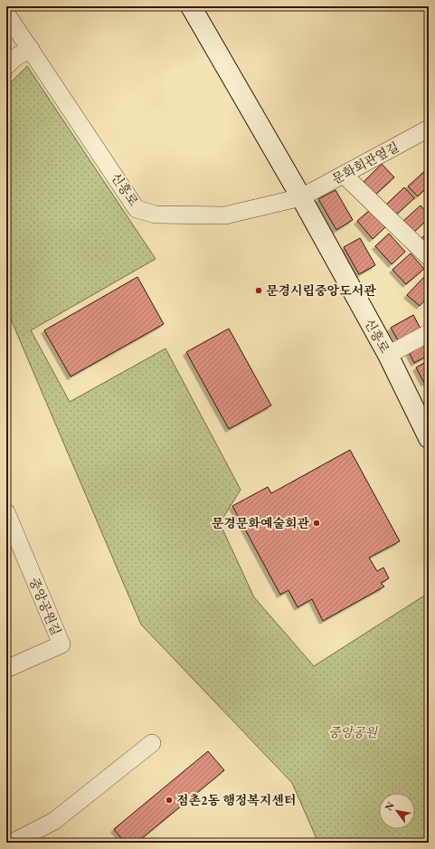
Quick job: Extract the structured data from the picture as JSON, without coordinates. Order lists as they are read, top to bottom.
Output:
{
  "streets": {
    "street": ["문화회관옆길", "신흥로", "중앙공원길"]
  },
  "crossings": [
    ["문화회관옆길", "신흥로"]
  ],
  "parks": ["중앙공원"],
  "places": ["문경시립중앙도서관", "문경문화예술회관", "점촌2동 행정복지센터"],
  "north": "top left"
}
